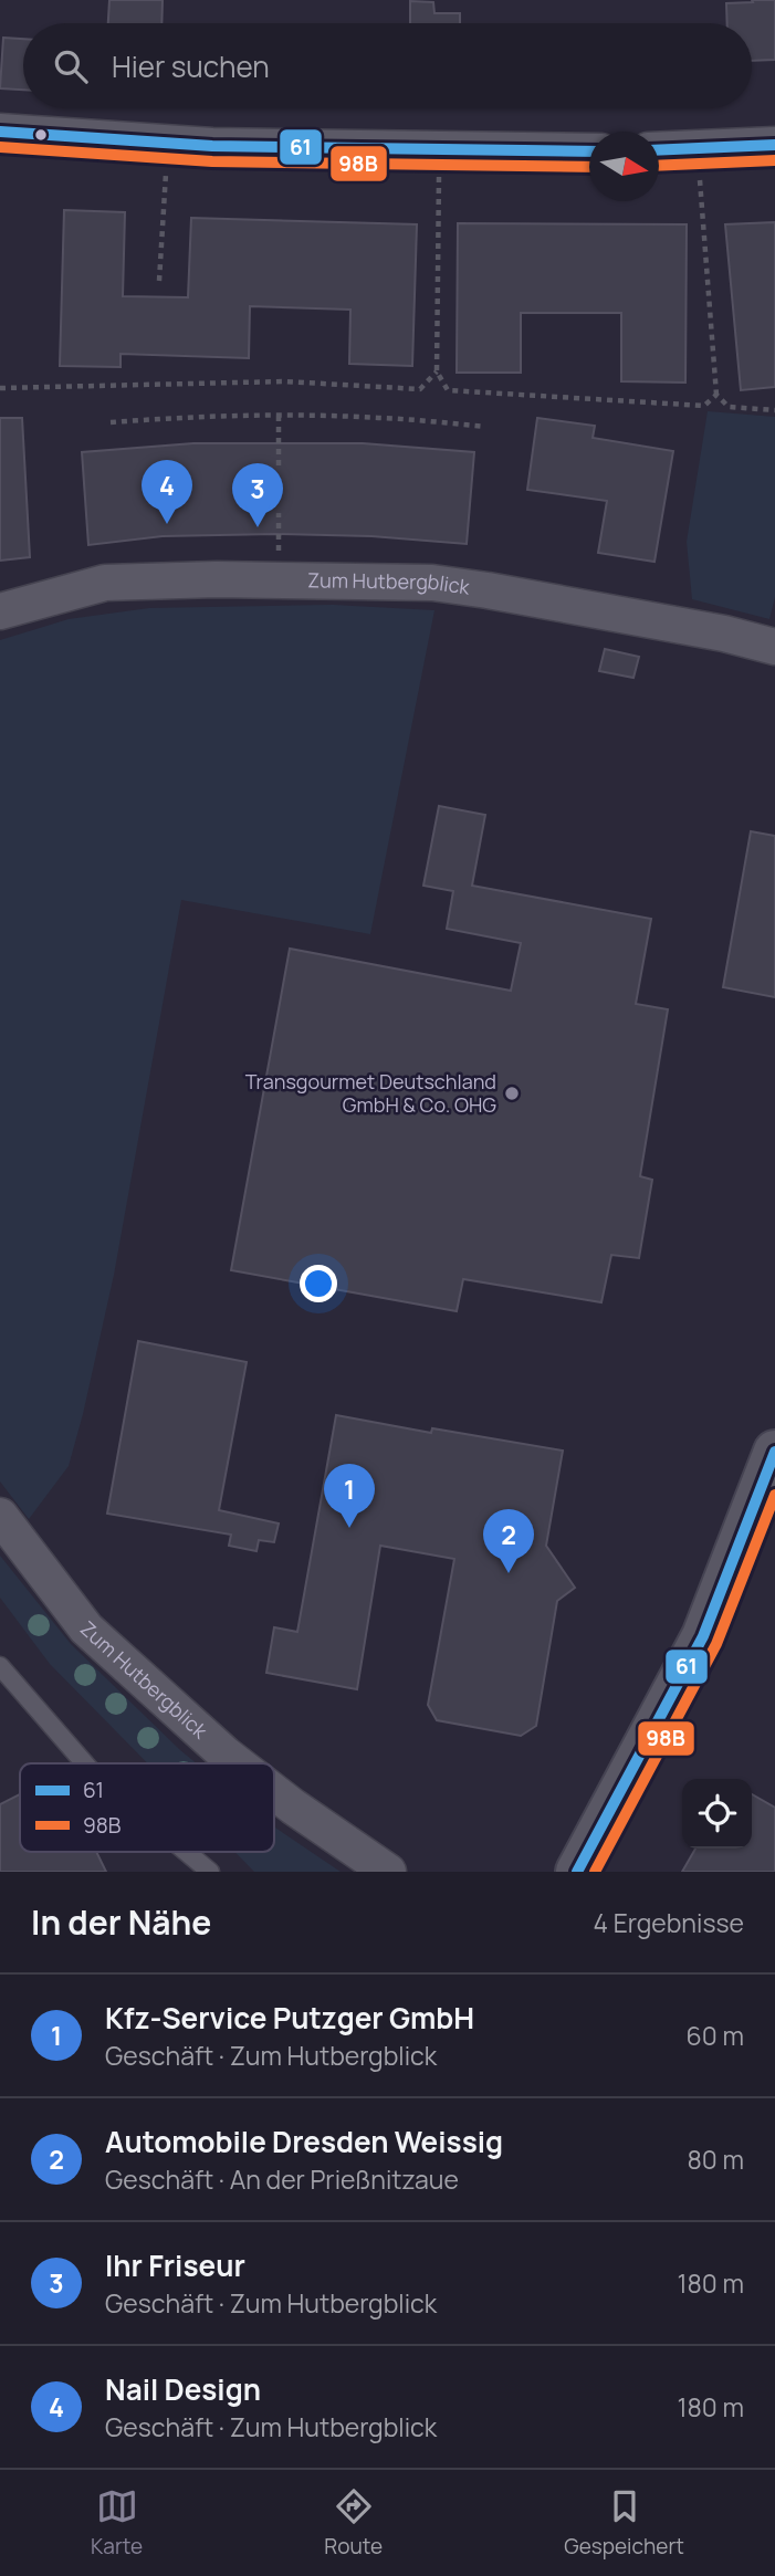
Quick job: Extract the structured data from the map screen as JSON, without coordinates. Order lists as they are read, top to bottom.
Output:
{
  "streets": {
    "street": ["Zum Hutbergblick"]
  },
  "places": ["Transgourmet Deutschland GmbH & Co. OHG"],
  "lines": ["transit line 61", "transit line 98B"],
  "legend": ["61", "98B"],
  "north": "right",
  "page": {
    "search": "Hier suchen",
    "pins": [
      "4",
      "3",
      "1",
      "2"
    ],
    "heading": ["In der Nähe", "4 Ergebnisse"],
    "list": [
      {
        "mark": "1",
        "name": "Kfz-Service Putzger GmbH",
        "note": "Geschäft · Zum Hutbergblick",
        "value": "60 m"
      },
      {
        "mark": "2",
        "name": "Automobile Dresden Weissig",
        "note": "Geschäft · An der Prießnitzaue",
        "value": "80 m"
      },
      {
        "mark": "3",
        "name": "Ihr Friseur",
        "note": "Geschäft · Zum Hutbergblick",
        "value": "180 m"
      },
      {
        "mark": "4",
        "name": "Nail Design",
        "note": "Geschäft · Zum Hutbergblick",
        "value": "180 m"
      }
    ],
    "nav": ["Karte", "Route", "Gespeichert"]
  }
}
